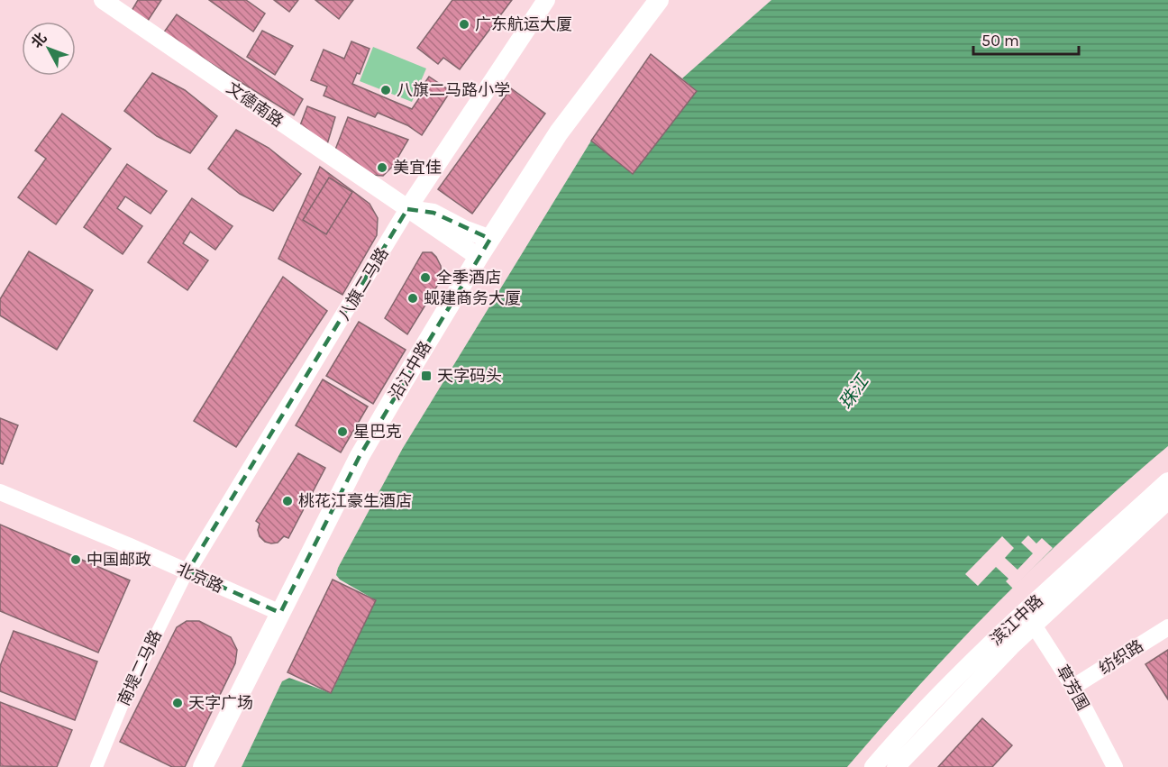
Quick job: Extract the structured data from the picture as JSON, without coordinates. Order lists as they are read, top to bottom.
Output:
{
  "streets": {
    "main road": [
      "文德南路",
      "八旗二马路",
      "沿江中路",
      "滨江中路"
    ],
    "street": [
      "北京路",
      "纺织路",
      "南堤二马路",
      "草芳围"
    ]
  },
  "crossings": [
    ["文德南路", "八旗二马路"],
    ["文德南路", "沿江中路"],
    ["八旗二马路", "北京路"],
    ["八旗二马路", "南堤二马路"],
    ["沿江中路", "北京路"],
    ["北京路", "南堤二马路"],
    ["滨江中路", "草芳围"],
    ["纺织路", "草芳围"]
  ],
  "water": ["珠江"],
  "places": {
    "other": [
      "广东航运大厦",
      "八旗二马路小学",
      "美宜佳",
      "全季酒店",
      "蚬建商务大厦",
      "星巴克",
      "桃花江豪生酒店",
      "中国邮政",
      "天字广场"
    ],
    "transit": ["天字码头"]
  },
  "scale_bar": "50 m",
  "north": "top left"
}
